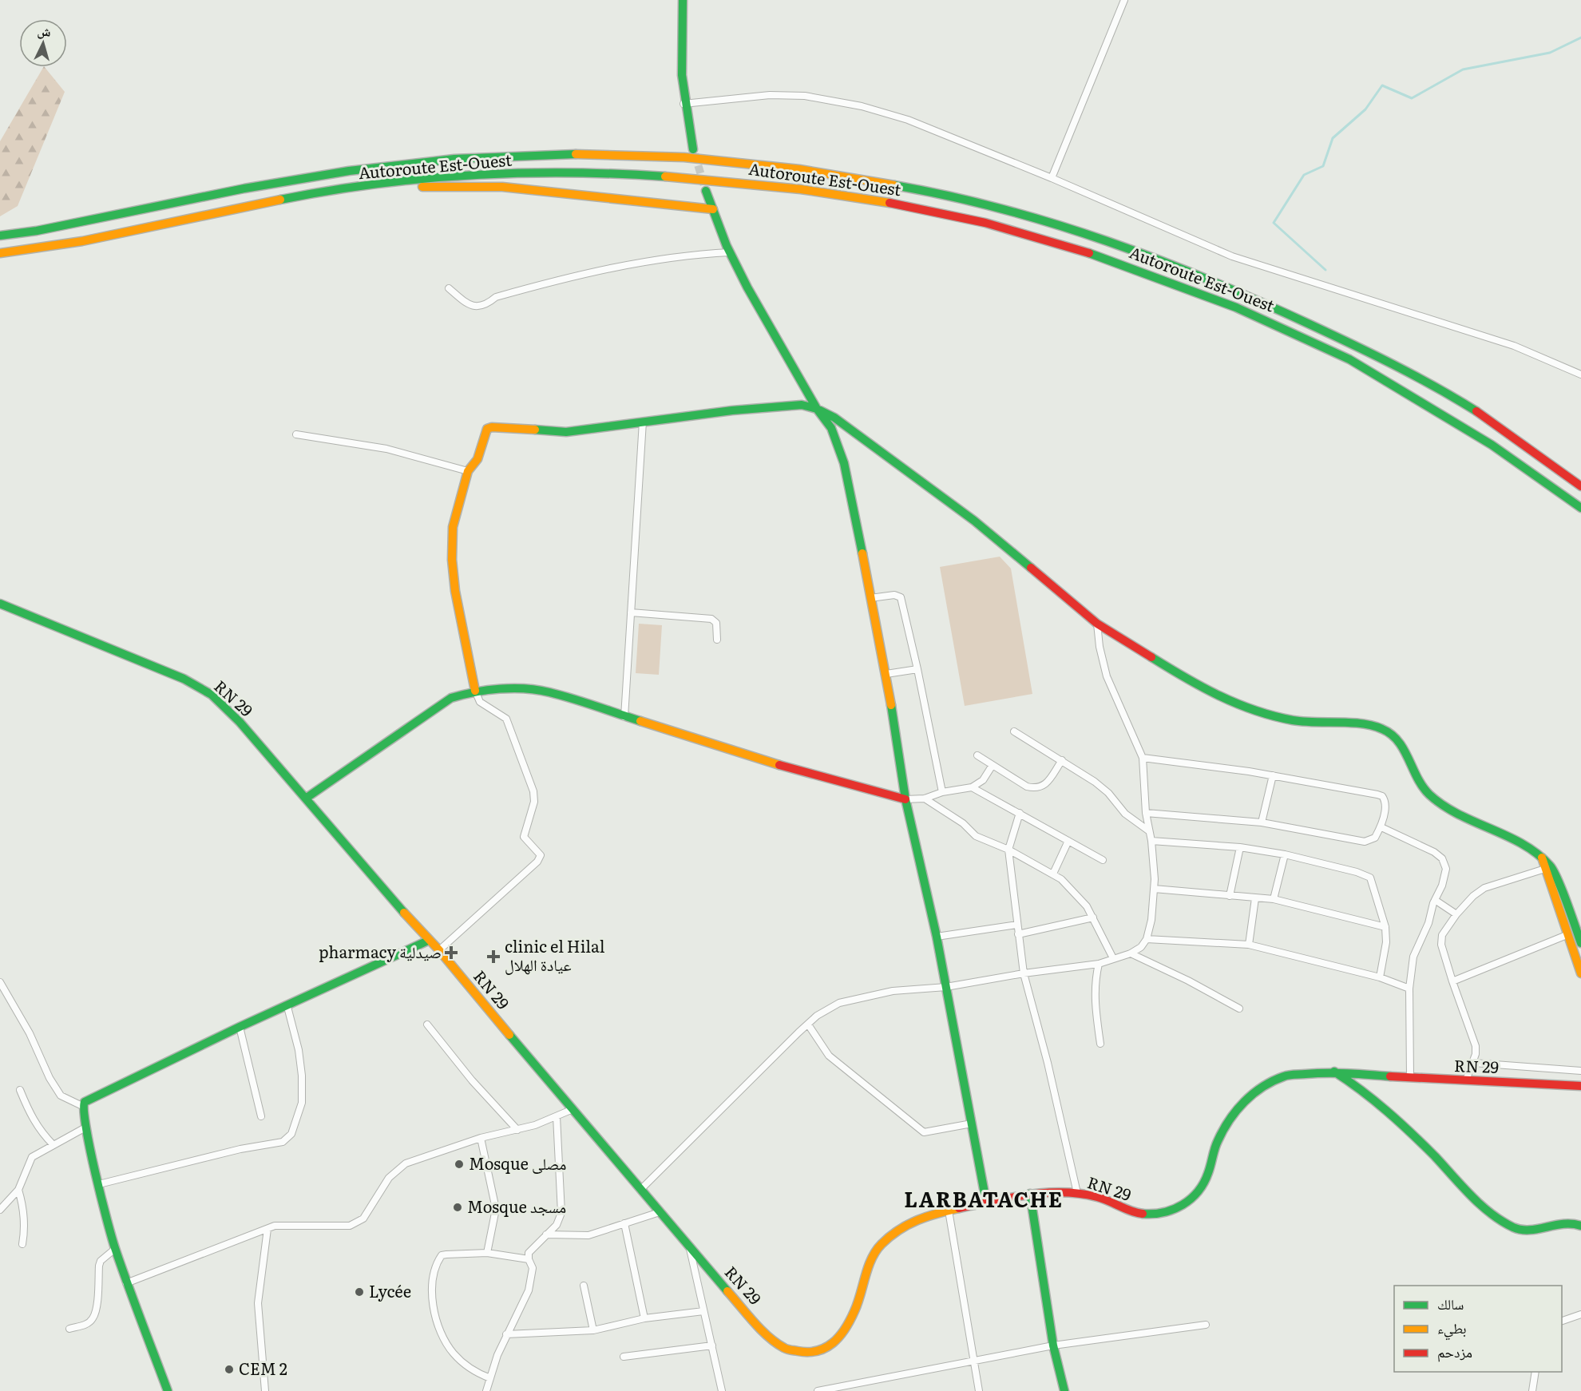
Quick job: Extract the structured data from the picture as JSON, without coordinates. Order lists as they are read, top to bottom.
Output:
{
  "streets": {
    "main road": ["Autoroute Est-Ouest", "RN 29"]
  },
  "districts": ["LARBATACHE"],
  "places": {
    "health": ["pharmacy صيدلية", "clinic el Hilal عيادة الهلال"],
    "other": [
      "Mosque مصلى",
      "Mosque مسجد",
      "Lycée",
      "CEM 2"
    ]
  },
  "legend": ["سالك", "بطيء", "مزدحم"],
  "north": "top"
}
